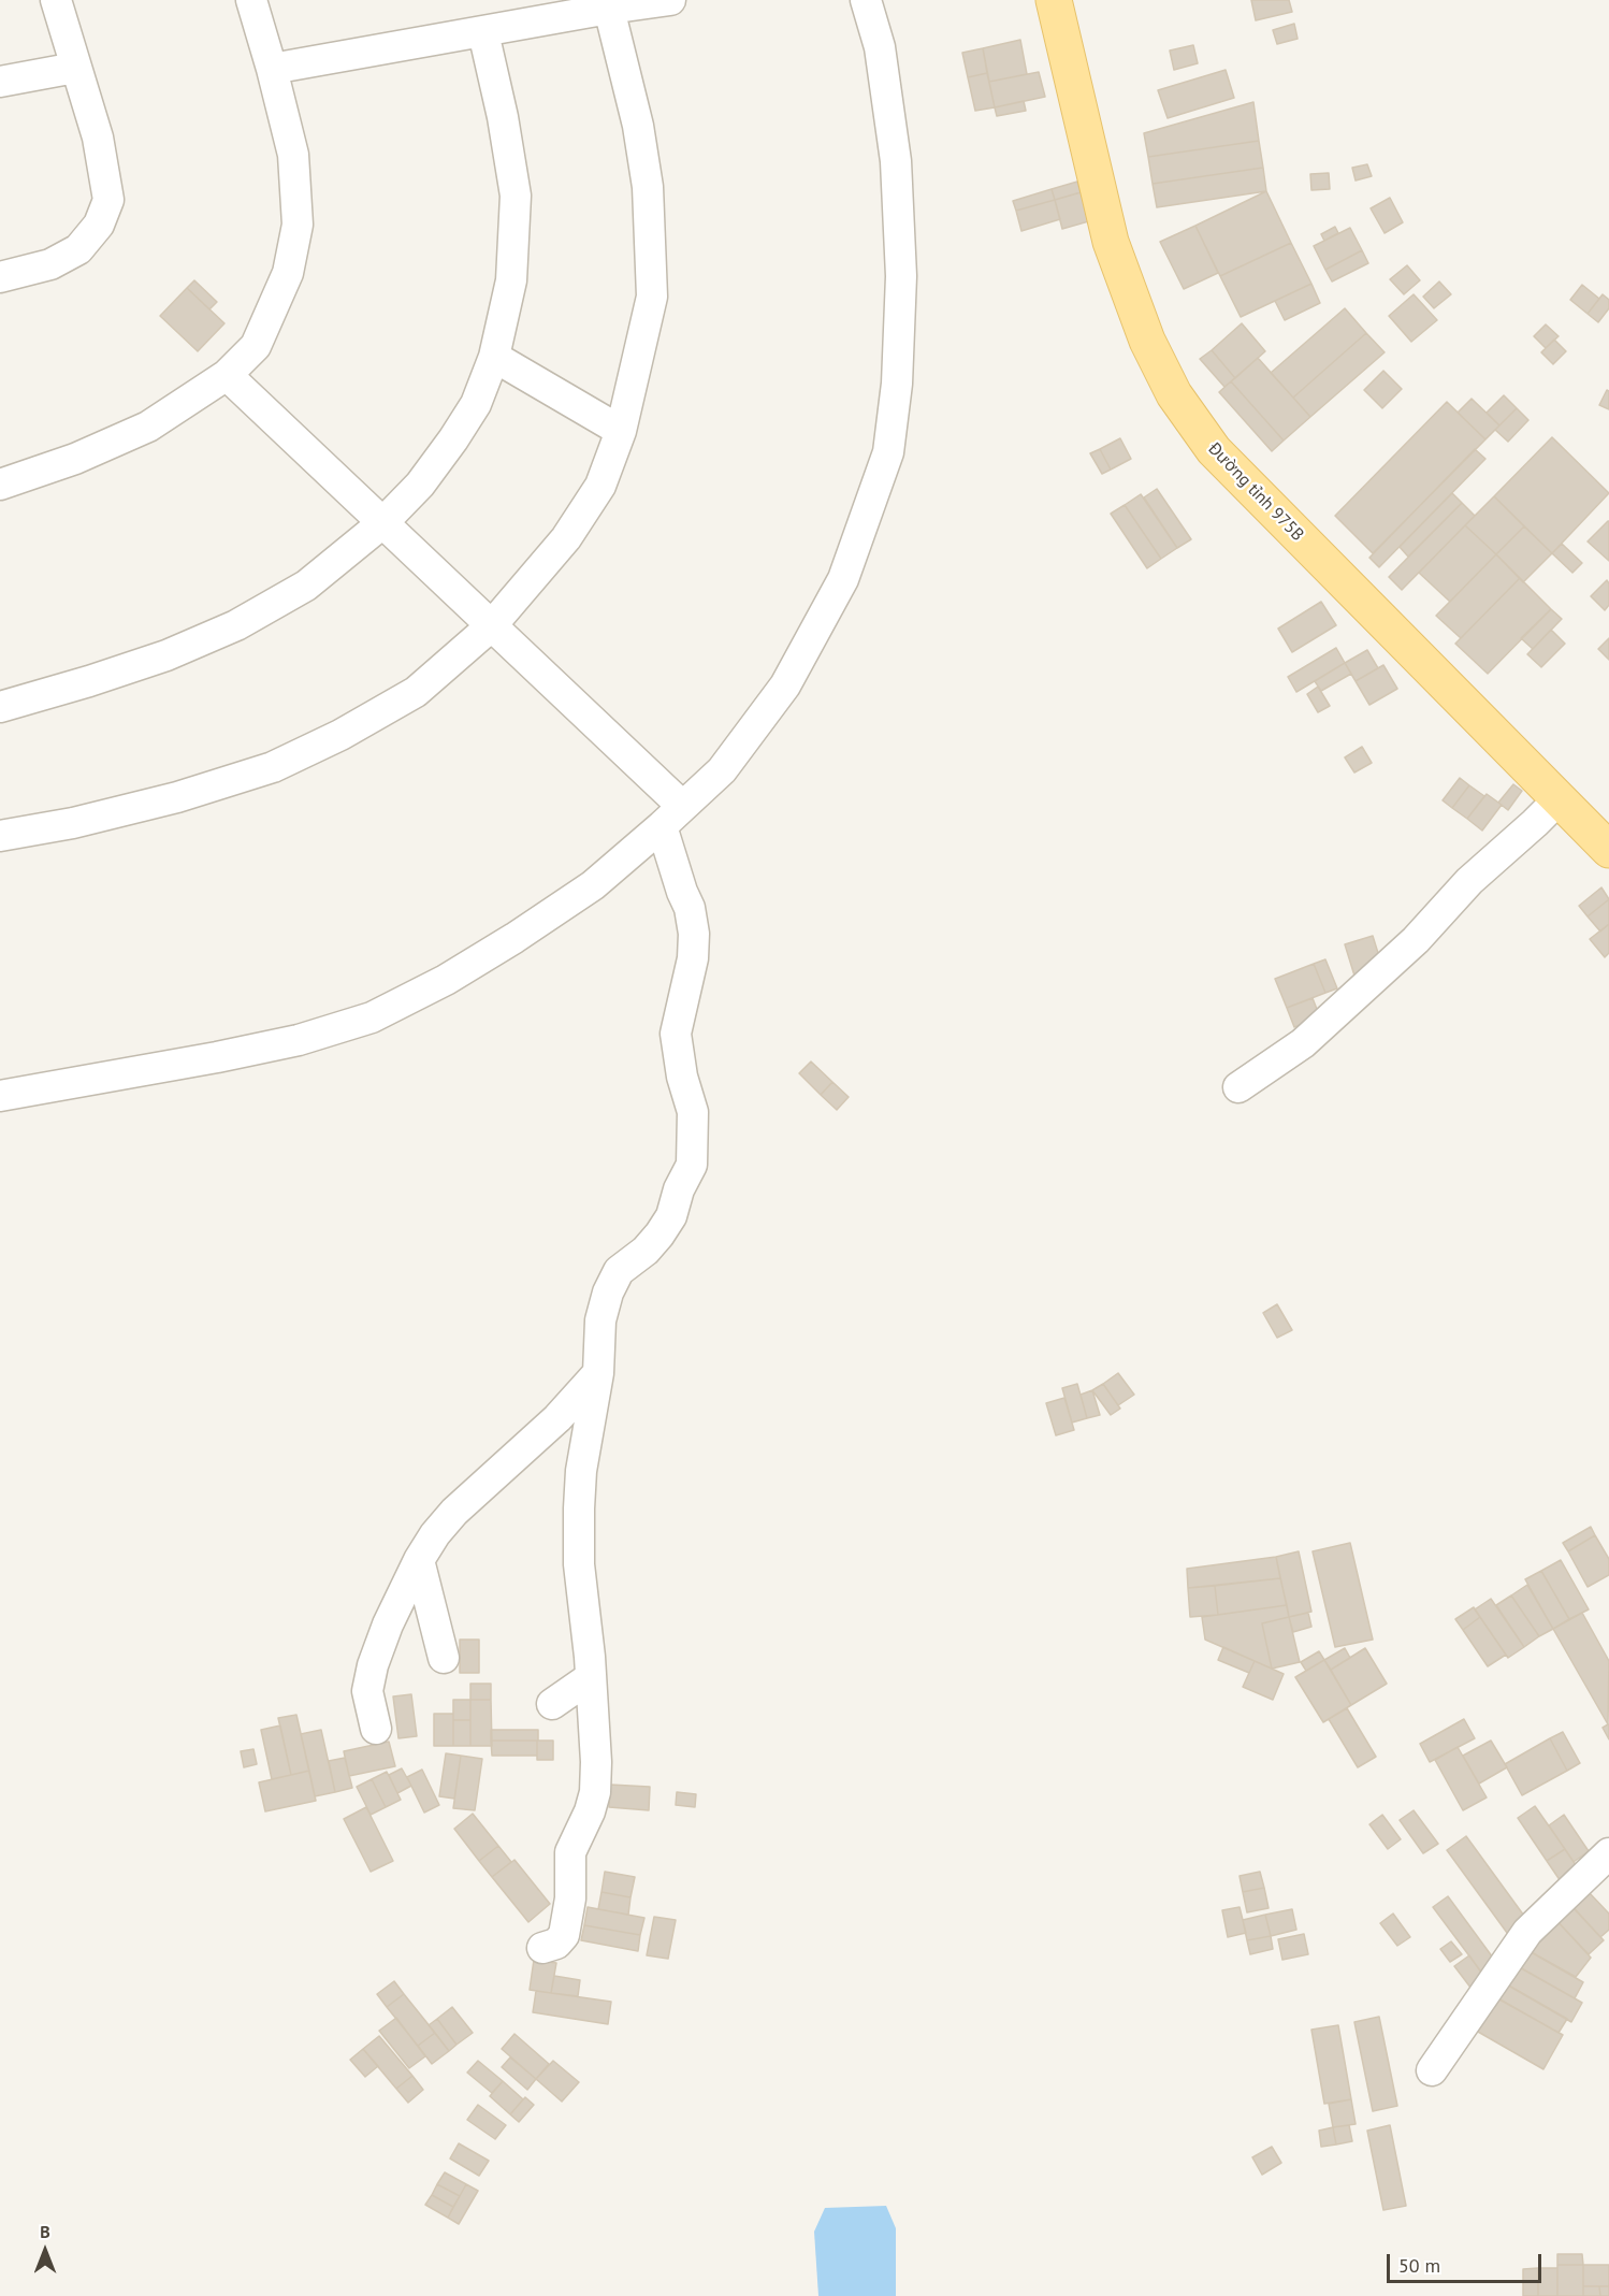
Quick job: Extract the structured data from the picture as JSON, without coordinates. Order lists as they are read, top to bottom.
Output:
{
  "streets": {
    "main road": ["Đường tỉnh 975B"]
  },
  "scale_bar": "50 m",
  "north": "top"
}
